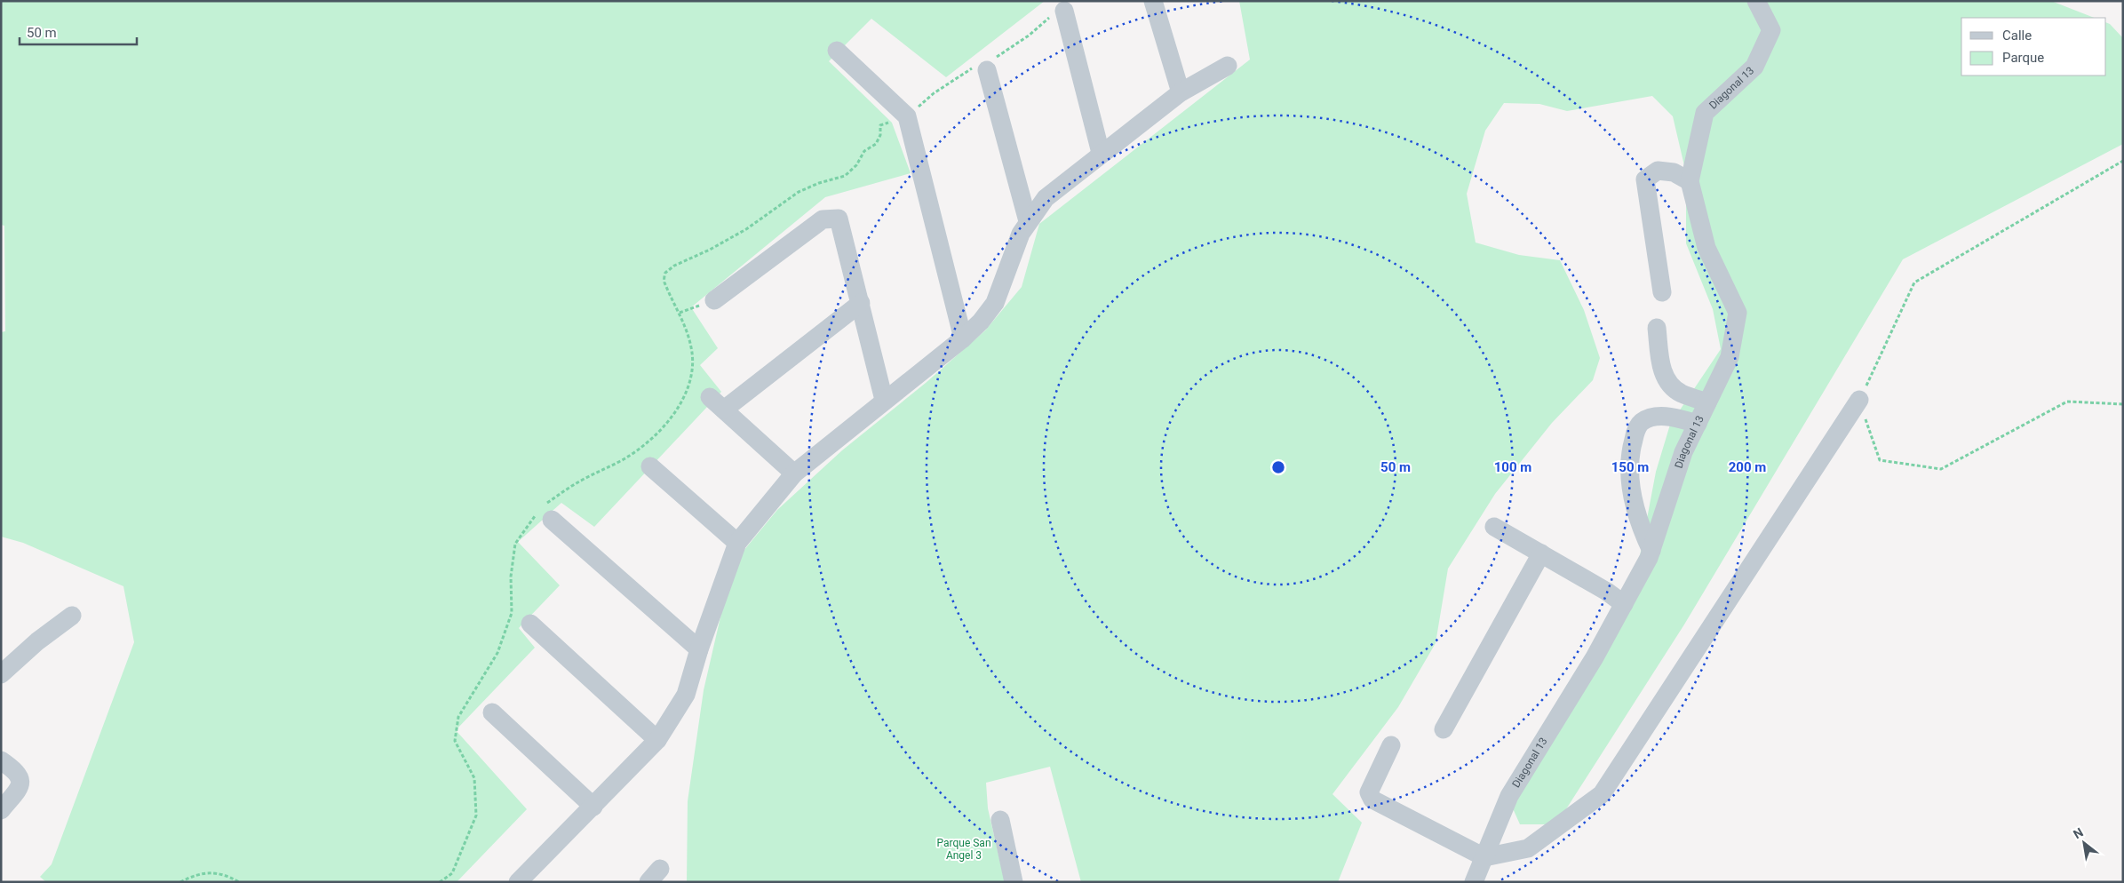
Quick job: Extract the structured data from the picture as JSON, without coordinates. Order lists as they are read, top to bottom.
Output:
{
  "streets": {
    "street": ["Diagonal 13"]
  },
  "parks": ["Parque San Angel 3"],
  "legend": ["Calle", "Parque"],
  "scale_bar": "50 m",
  "north": "top left",
  "rings": [
    "50 m",
    "100 m",
    "150 m",
    "200 m"
  ]
}
